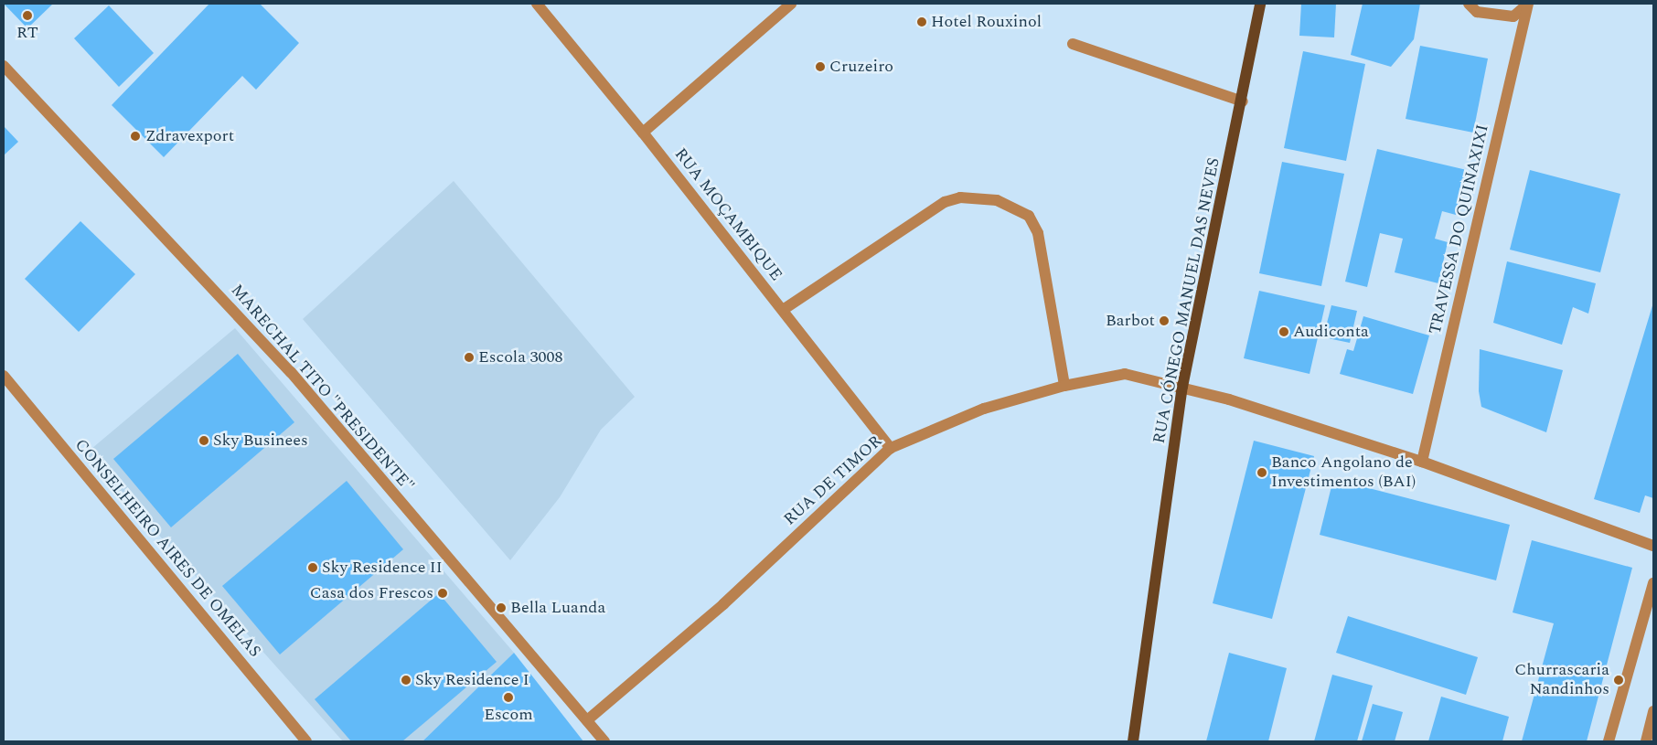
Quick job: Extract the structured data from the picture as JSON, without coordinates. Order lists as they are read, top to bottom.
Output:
{
  "streets": {
    "main road": ["RUA CÓNEGO MANUEL DAS NEVES"],
    "street": [
      "RUA MOÇAMBIQUE",
      "TRAVESSA DO QUINAXIXI",
      "MARECHAL TITO \"PRESIDENTE\"",
      "RUA DE TIMOR",
      "CONSELHEIRO AIRES DE OMELAS"
    ]
  },
  "crossings": [
    ["RUA MOÇAMBIQUE", "RUA DE TIMOR"],
    ["TRAVESSA DO QUINAXIXI", "RUA DE TIMOR"],
    ["RUA CÓNEGO MANUEL DAS NEVES", "RUA DE TIMOR"],
    ["MARECHAL TITO \"PRESIDENTE\"", "RUA DE TIMOR"]
  ],
  "places": [
    "RT",
    "Hotel Rouxinol",
    "Cruzeiro",
    "Zdravexport",
    "Barbot",
    "Audiconta",
    "Escola 3008",
    "Sky Businees",
    "Banco Angolano de Investimentos (BAI)",
    "Sky Residence II",
    "Casa dos Frescos",
    "Bella Luanda",
    "Sky Residence I",
    "Churrascaria Nandinhos",
    "Escom"
  ]
}
